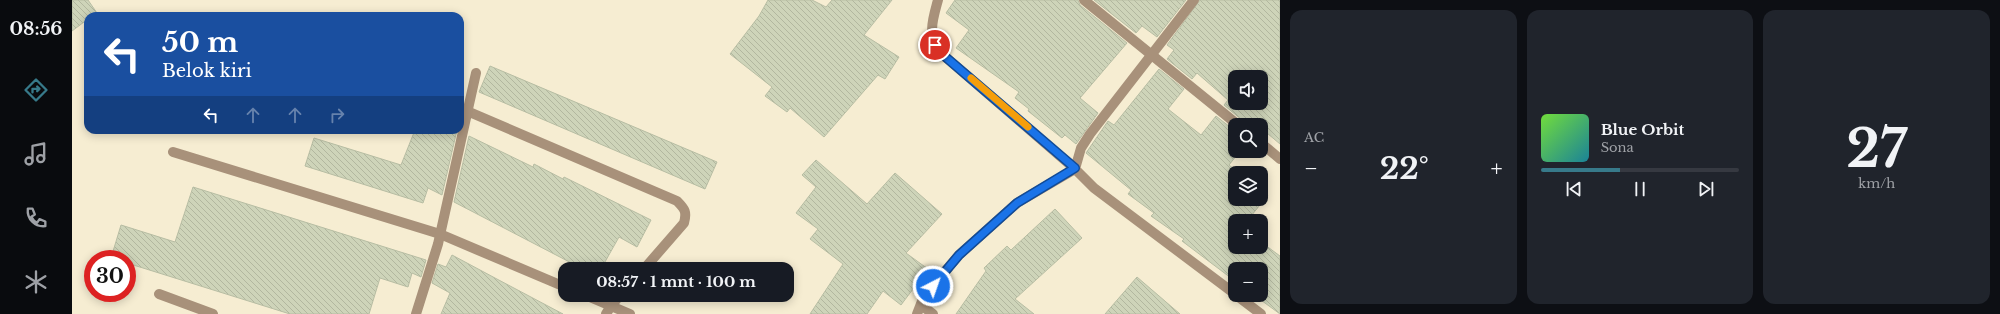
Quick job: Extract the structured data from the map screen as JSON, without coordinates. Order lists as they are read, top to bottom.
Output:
{
  "page": {
    "tabs": "08:56",
    "tile": [
      "AC",
      ["27", "km/h"]
    ],
    "turn": ["50 m", "Belok kiri"],
    "map_buttons": ["+", "−"],
    "song": ["Blue Orbit", "Sona"],
    "heat": ["−", "22°", "+"],
    "limit": "30",
    "trip": "08:57 · 1 mnt · 100 m"
  }
}
